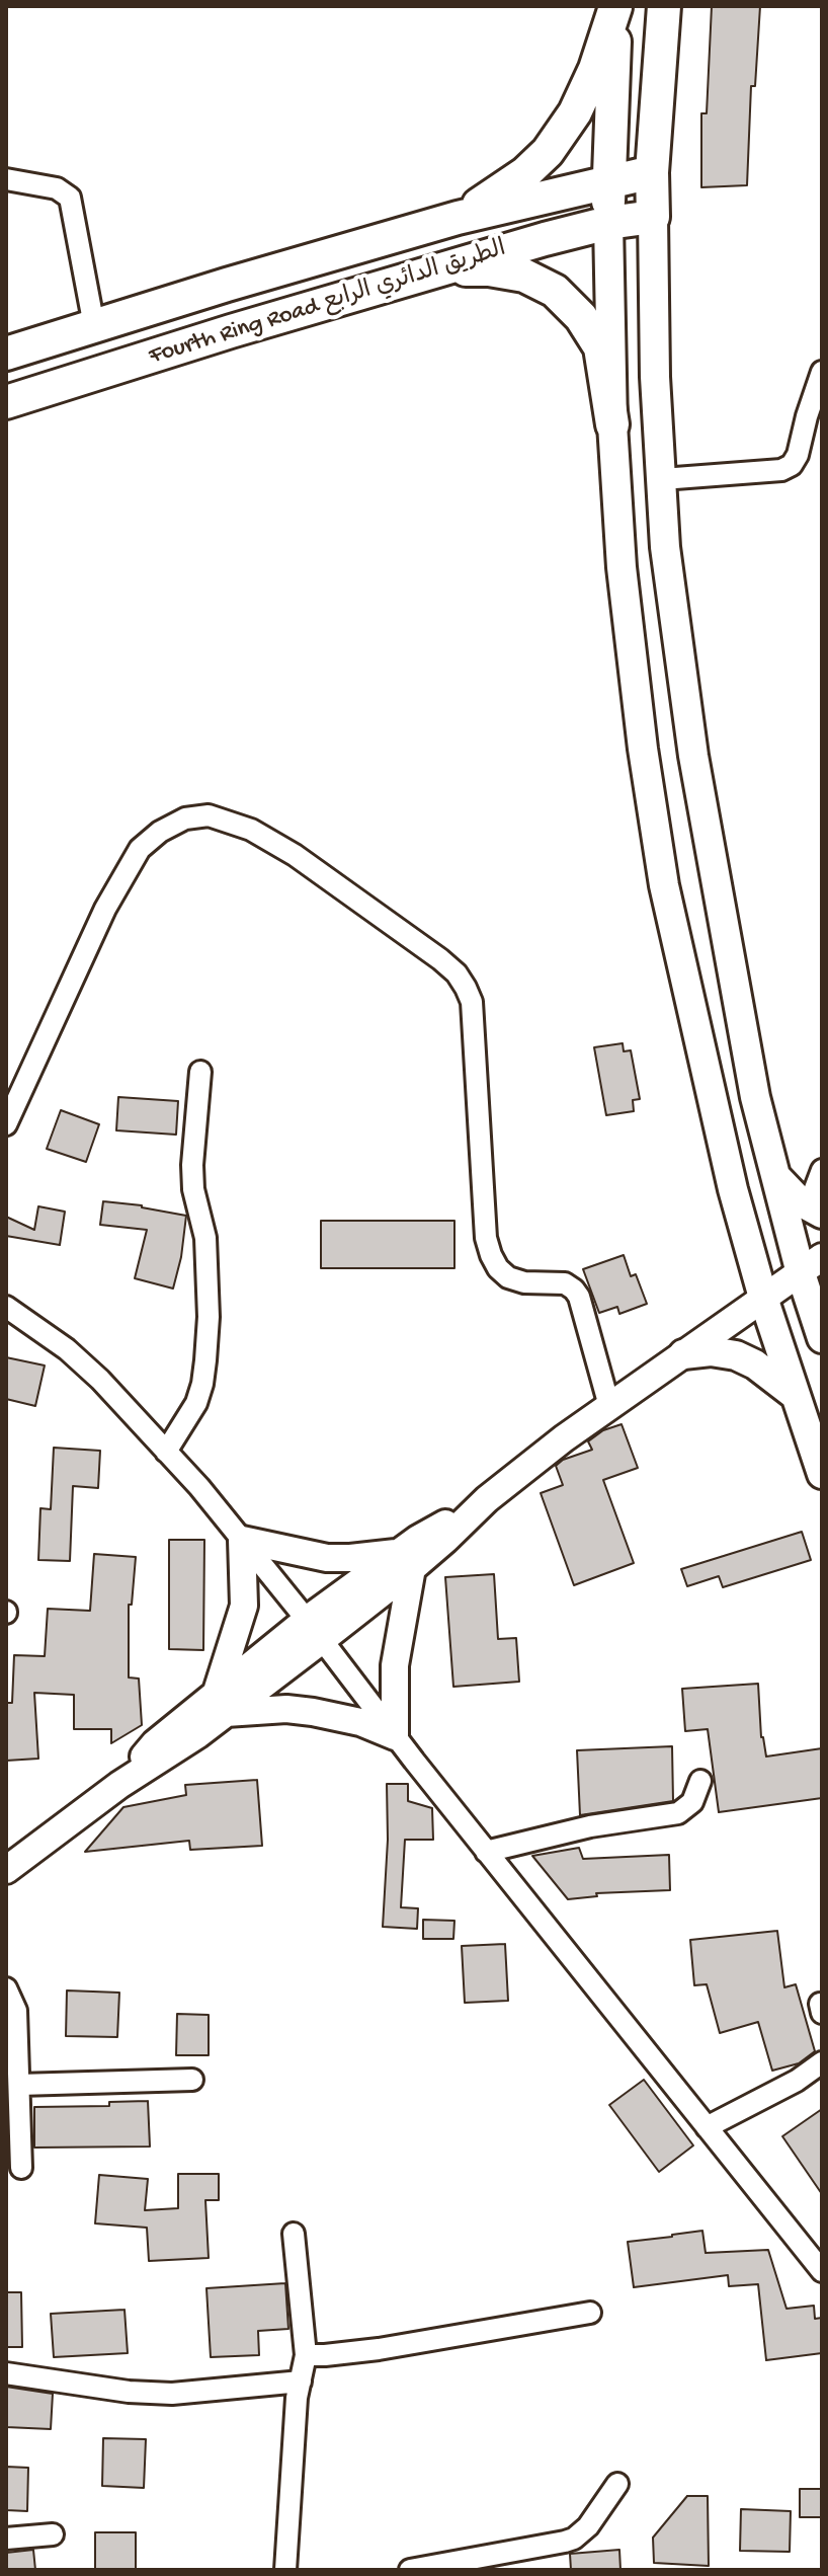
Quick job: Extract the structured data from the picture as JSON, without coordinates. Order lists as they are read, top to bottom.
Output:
{
  "streets": {
    "main road": ["Fourth Ring Road الطريق الدائري الرابع"]
  }
}
